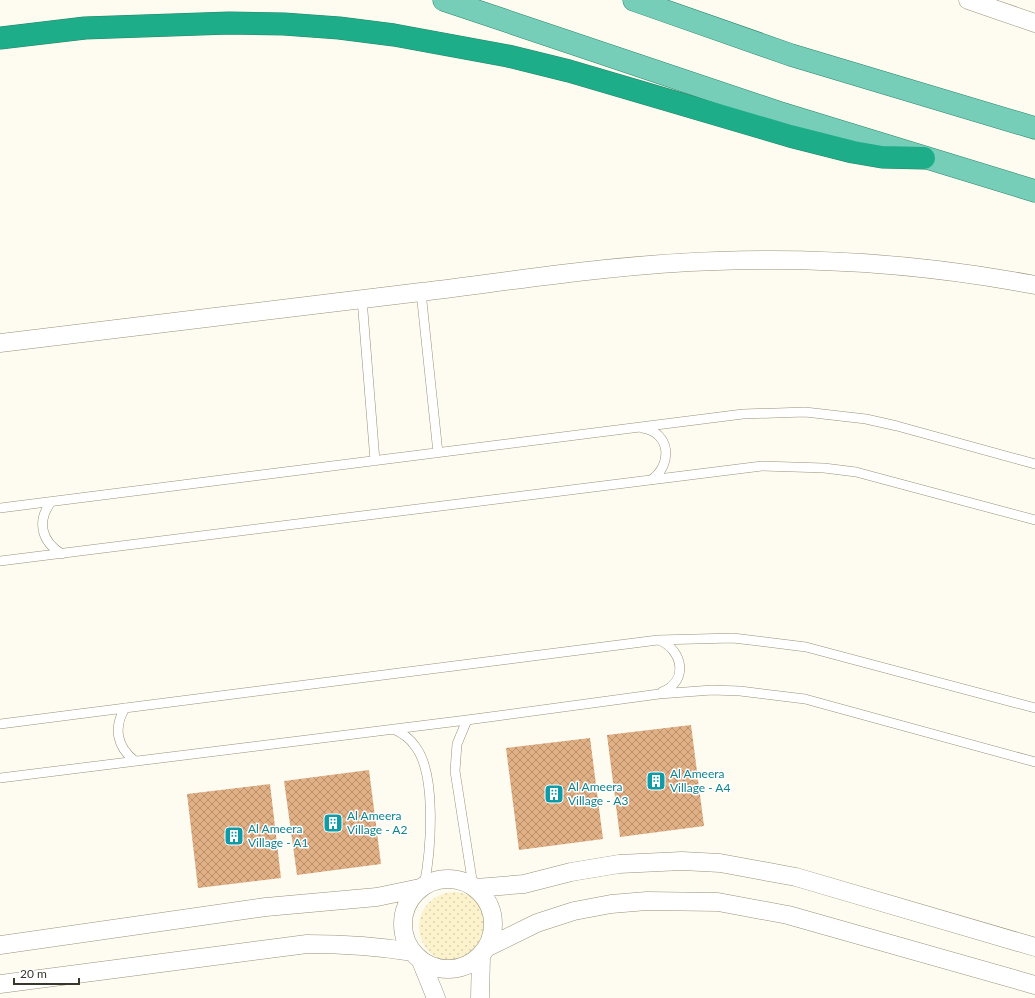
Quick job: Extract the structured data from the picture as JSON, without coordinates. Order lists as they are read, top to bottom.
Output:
{
  "places": {
    "building": [
      "Al Ameera Village - A4",
      "Al Ameera Village - A3",
      "Al Ameera Village - A2",
      "Al Ameera Village - A1"
    ]
  },
  "scale_bar": "20 m"
}
